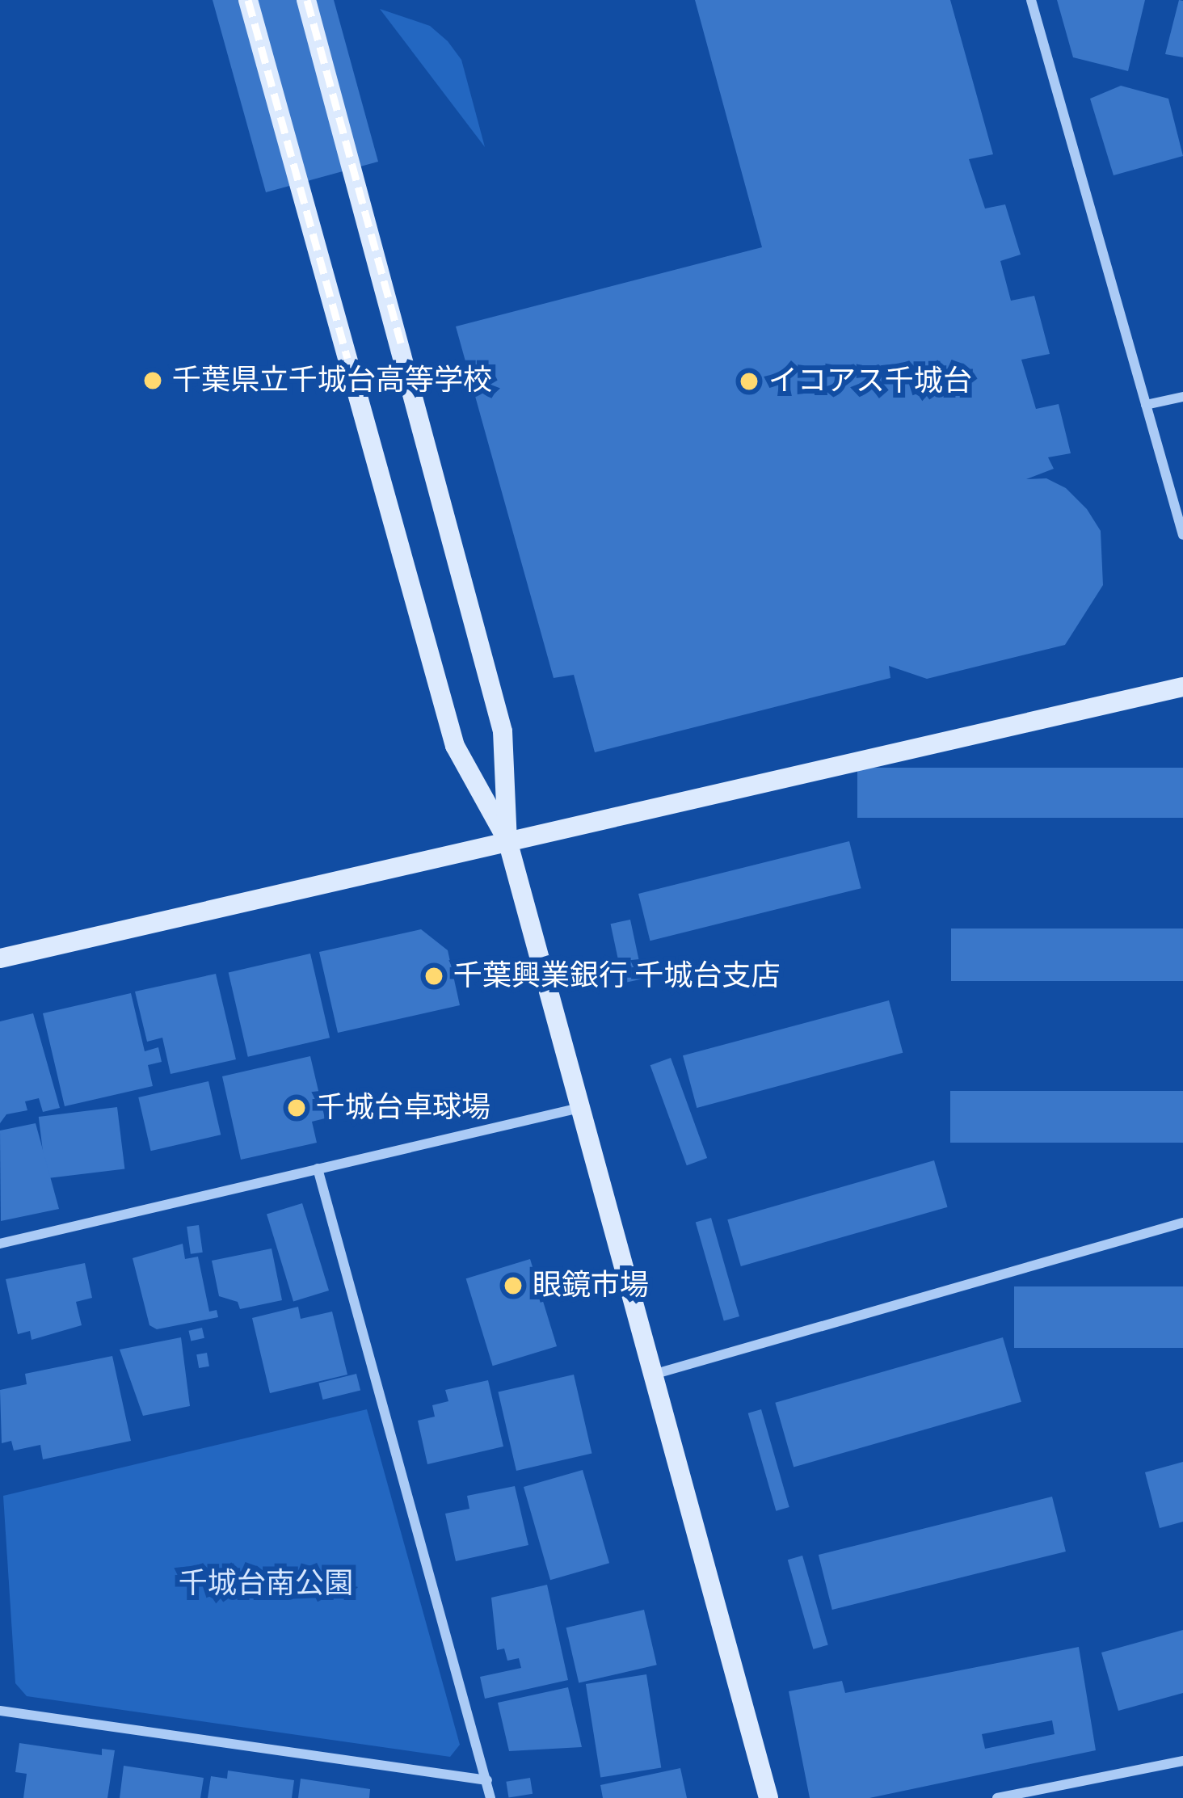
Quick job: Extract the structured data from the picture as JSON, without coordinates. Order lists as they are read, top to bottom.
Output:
{
  "parks": ["千城台南公園"],
  "places": [
    "千葉県立千城台高等学校",
    "イコアス千城台",
    "千葉興業銀行 千城台支店",
    "千城台卓球場",
    "眼鏡市場"
  ]
}
